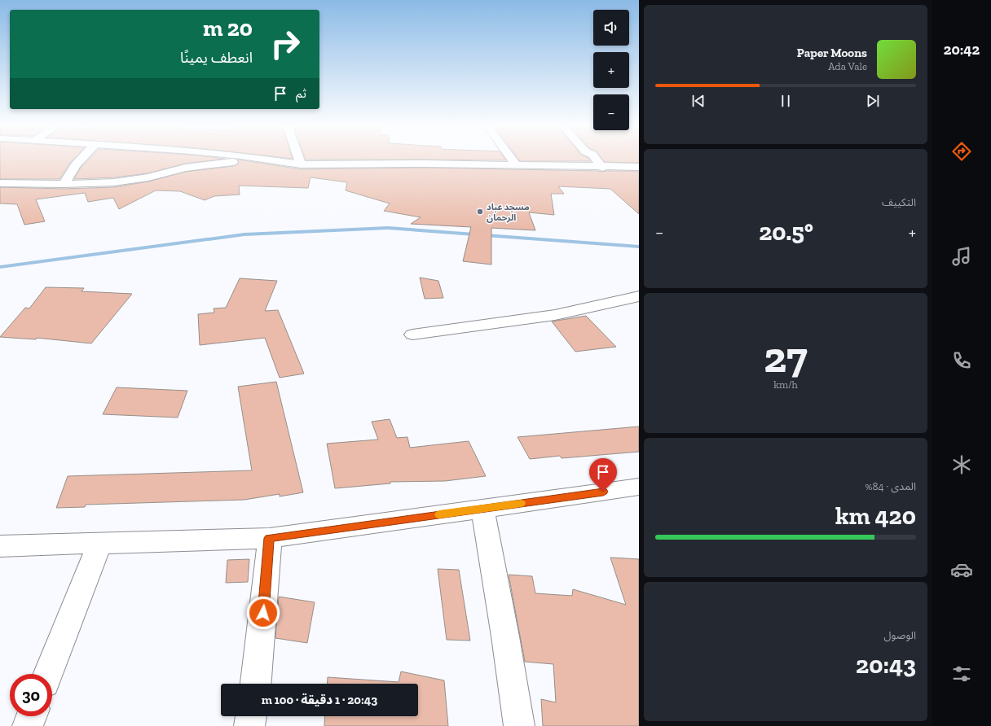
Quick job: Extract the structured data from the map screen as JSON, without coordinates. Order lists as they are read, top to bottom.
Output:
{
  "places": ["مسجد عباد الرحمان"],
  "page": {
    "tabs": "20:42",
    "map_buttons": ["+", "−"],
    "turn": ["20 m", "انعطف يمينًا"],
    "song": ["Paper Moons", "Ada Vale"],
    "then": "ثم",
    "tile": [
      "التكييف",
      ["27", "km/h"],
      ["المدى · 84%", "420 km"],
      ["الوصول", "20:43"]
    ],
    "heat": ["−", "20.5°", "+"],
    "limit": "30",
    "trip": "20:43 · 1 دقيقة · 100 m"
  }
}
